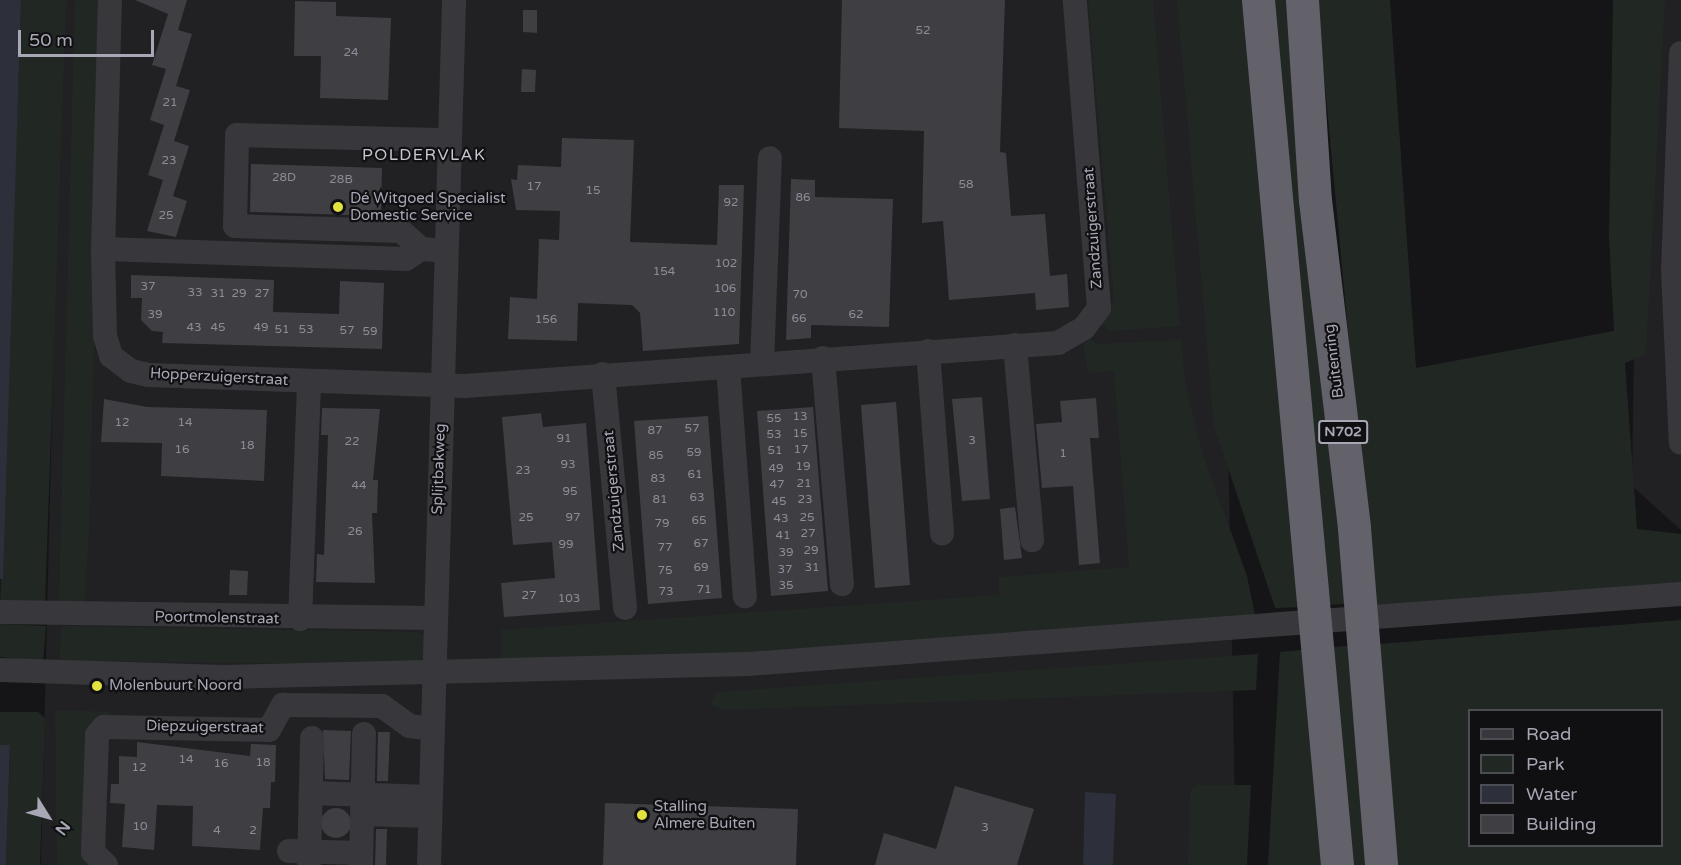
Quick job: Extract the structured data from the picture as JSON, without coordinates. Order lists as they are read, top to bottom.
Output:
{
  "streets": {
    "highway": ["Buitenring", "N702"],
    "street": [
      "Zandzuigerstraat",
      "Hopperzuigerstraat",
      "Splijtbakweg",
      "Poortmolenstraat",
      "Diepzuigerstraat"
    ]
  },
  "crossings": [
    ["Zandzuigerstraat", "Hopperzuigerstraat"],
    ["Zandzuigerstraat", "Splijtbakweg"],
    ["Hopperzuigerstraat", "Splijtbakweg"],
    ["Splijtbakweg", "Poortmolenstraat"],
    ["Splijtbakweg", "Diepzuigerstraat"]
  ],
  "districts": ["POLDERVLAK"],
  "places": ["Dé Witgoed Specialist Domestic Service", "Molenbuurt Noord", "Stalling Almere Buiten"],
  "house_numbers": [
    "52",
    "24",
    "21",
    "23",
    "28D",
    "28B",
    "58",
    "17",
    "15",
    "86",
    "92",
    "25",
    "102",
    "154",
    "37",
    "106",
    "33",
    "31",
    "29",
    "27",
    "70",
    "110",
    "39",
    "62",
    "66",
    "156",
    "43",
    "45",
    "49",
    "51",
    "53",
    "57",
    "59",
    "13",
    "55",
    "12",
    "14",
    "57",
    "87",
    "15",
    "53",
    "91",
    "3",
    "22",
    "18",
    "16",
    "17",
    "51",
    "59",
    "1",
    "85",
    "93",
    "19",
    "49",
    "23",
    "61",
    "83",
    "21",
    "47",
    "44",
    "95",
    "63",
    "81",
    "23",
    "45",
    "25",
    "97",
    "25",
    "43",
    "65",
    "79",
    "26",
    "27",
    "41",
    "67",
    "99",
    "77",
    "29",
    "39",
    "69",
    "31",
    "37",
    "75",
    "35",
    "71",
    "73",
    "27",
    "103",
    "14",
    "18",
    "16",
    "12",
    "10",
    "3",
    "4",
    "2"
  ],
  "legend": [
    "Road",
    "Park",
    "Water",
    "Building"
  ],
  "scale_bar": "50 m",
  "north": "bottom right"
}
